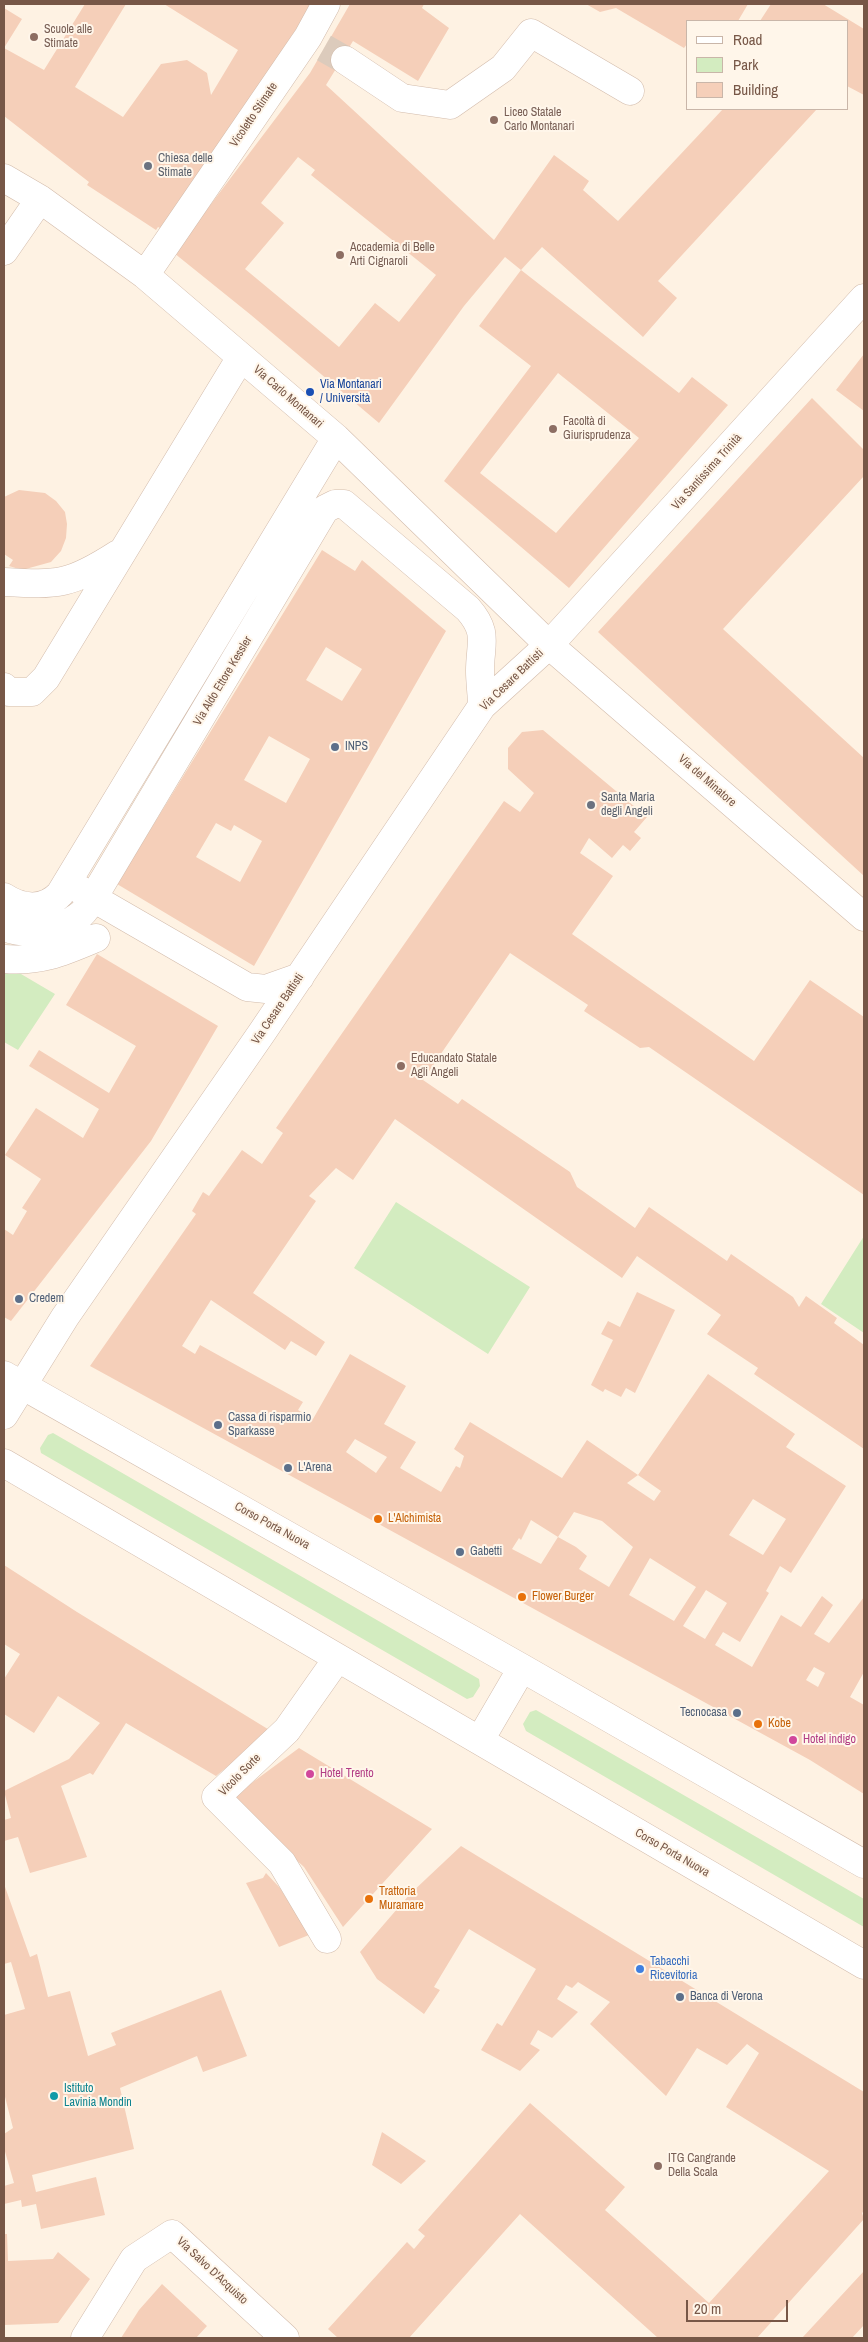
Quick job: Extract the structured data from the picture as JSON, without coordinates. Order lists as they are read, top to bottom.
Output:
{
  "streets": {
    "street": [
      "Vicoletto Stimate",
      "Via Carlo Montanari",
      "Via Santissima Trinità",
      "Via Cesare Battisti",
      "Via Aldo Ettore Kessler",
      "Via del Minatore",
      "Corso Porta Nuova",
      "Vicolo Sorte",
      "Via Salvo D'Acquisto"
    ]
  },
  "crossings": [
    ["Vicoletto Stimate", "Via Carlo Montanari"],
    ["Via Carlo Montanari", "Via Santissima Trinità"],
    ["Via Carlo Montanari", "Via Cesare Battisti"],
    ["Via Carlo Montanari", "Via del Minatore"],
    ["Via Santissima Trinità", "Via Cesare Battisti"],
    ["Via Santissima Trinità", "Via del Minatore"],
    ["Via Cesare Battisti", "Via Aldo Ettore Kessler"],
    ["Via Cesare Battisti", "Via del Minatore"],
    ["Via Cesare Battisti", "Corso Porta Nuova"],
    ["Corso Porta Nuova", "Vicolo Sorte"]
  ],
  "places": [
    "Scuole alle Stimate",
    "Liceo Statale Carlo Montanari",
    "Chiesa delle Stimate",
    "Accademia di Belle Arti Cignaroli",
    "Via Montanari / Università",
    "Facoltà di Giurisprudenza",
    "INPS",
    "Santa Maria degli Angeli",
    "Educandato Statale Agli Angeli",
    "Credem",
    "Cassa di risparmio Sparkasse",
    "L'Arena",
    "L'Alchimista",
    "Gabetti",
    "Flower Burger",
    "Tecnocasa",
    "Kobe",
    "Hotel indigo",
    "Hotel Trento",
    "Trattoria Muramare",
    "Tabacchi Ricevitoria",
    "Banca di Verona",
    "Istituto Lavinia Mondin",
    "ITG Cangrande Della Scala"
  ],
  "legend": ["Road", "Park", "Building"],
  "scale_bar": "20 m"
}
